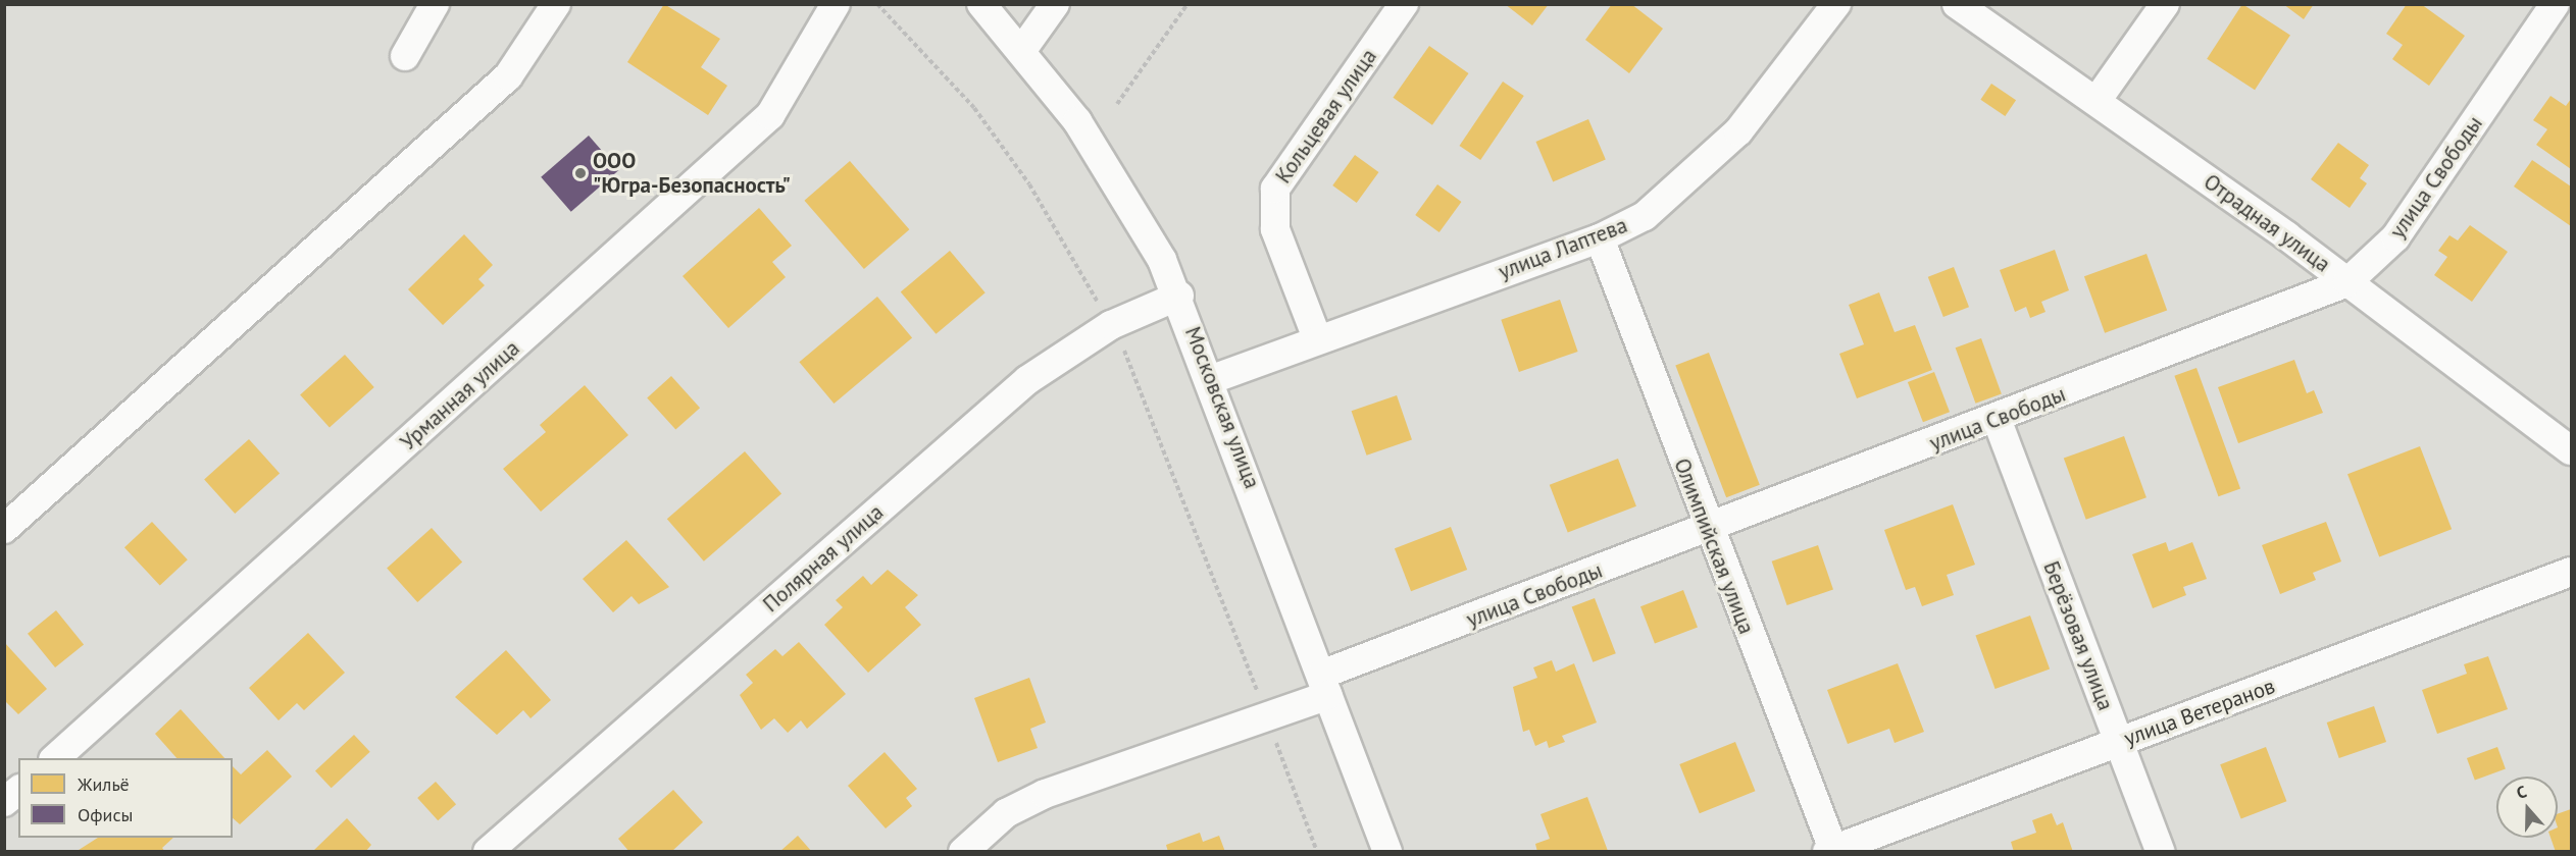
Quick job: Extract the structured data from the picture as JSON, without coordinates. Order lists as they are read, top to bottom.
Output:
{
  "streets": {
    "street": [
      "Кольцевая улица",
      "улица Свободы",
      "Отрадная улица",
      "улица Лаптева",
      "Урманная улица",
      "Московская улица",
      "Олимпийская улица",
      "Полярная улица",
      "Берёзовая улица",
      "улица Ветеранов"
    ]
  },
  "crossings": [
    ["Кольцевая улица", "улица Лаптева"],
    ["улица Свободы", "Отрадная улица"],
    ["улица Свободы", "Московская улица"],
    ["улица Свободы", "Олимпийская улица"],
    ["улица Свободы", "Берёзовая улица"],
    ["улица Лаптева", "Московская улица"],
    ["улица Лаптева", "Олимпийская улица"],
    ["Московская улица", "Полярная улица"],
    ["Олимпийская улица", "улица Ветеранов"],
    ["Берёзовая улица", "улица Ветеранов"]
  ],
  "places": ["ООО \"Югра-Безопасность\""],
  "legend": ["Жильё", "Офисы"],
  "north": "top"
}
